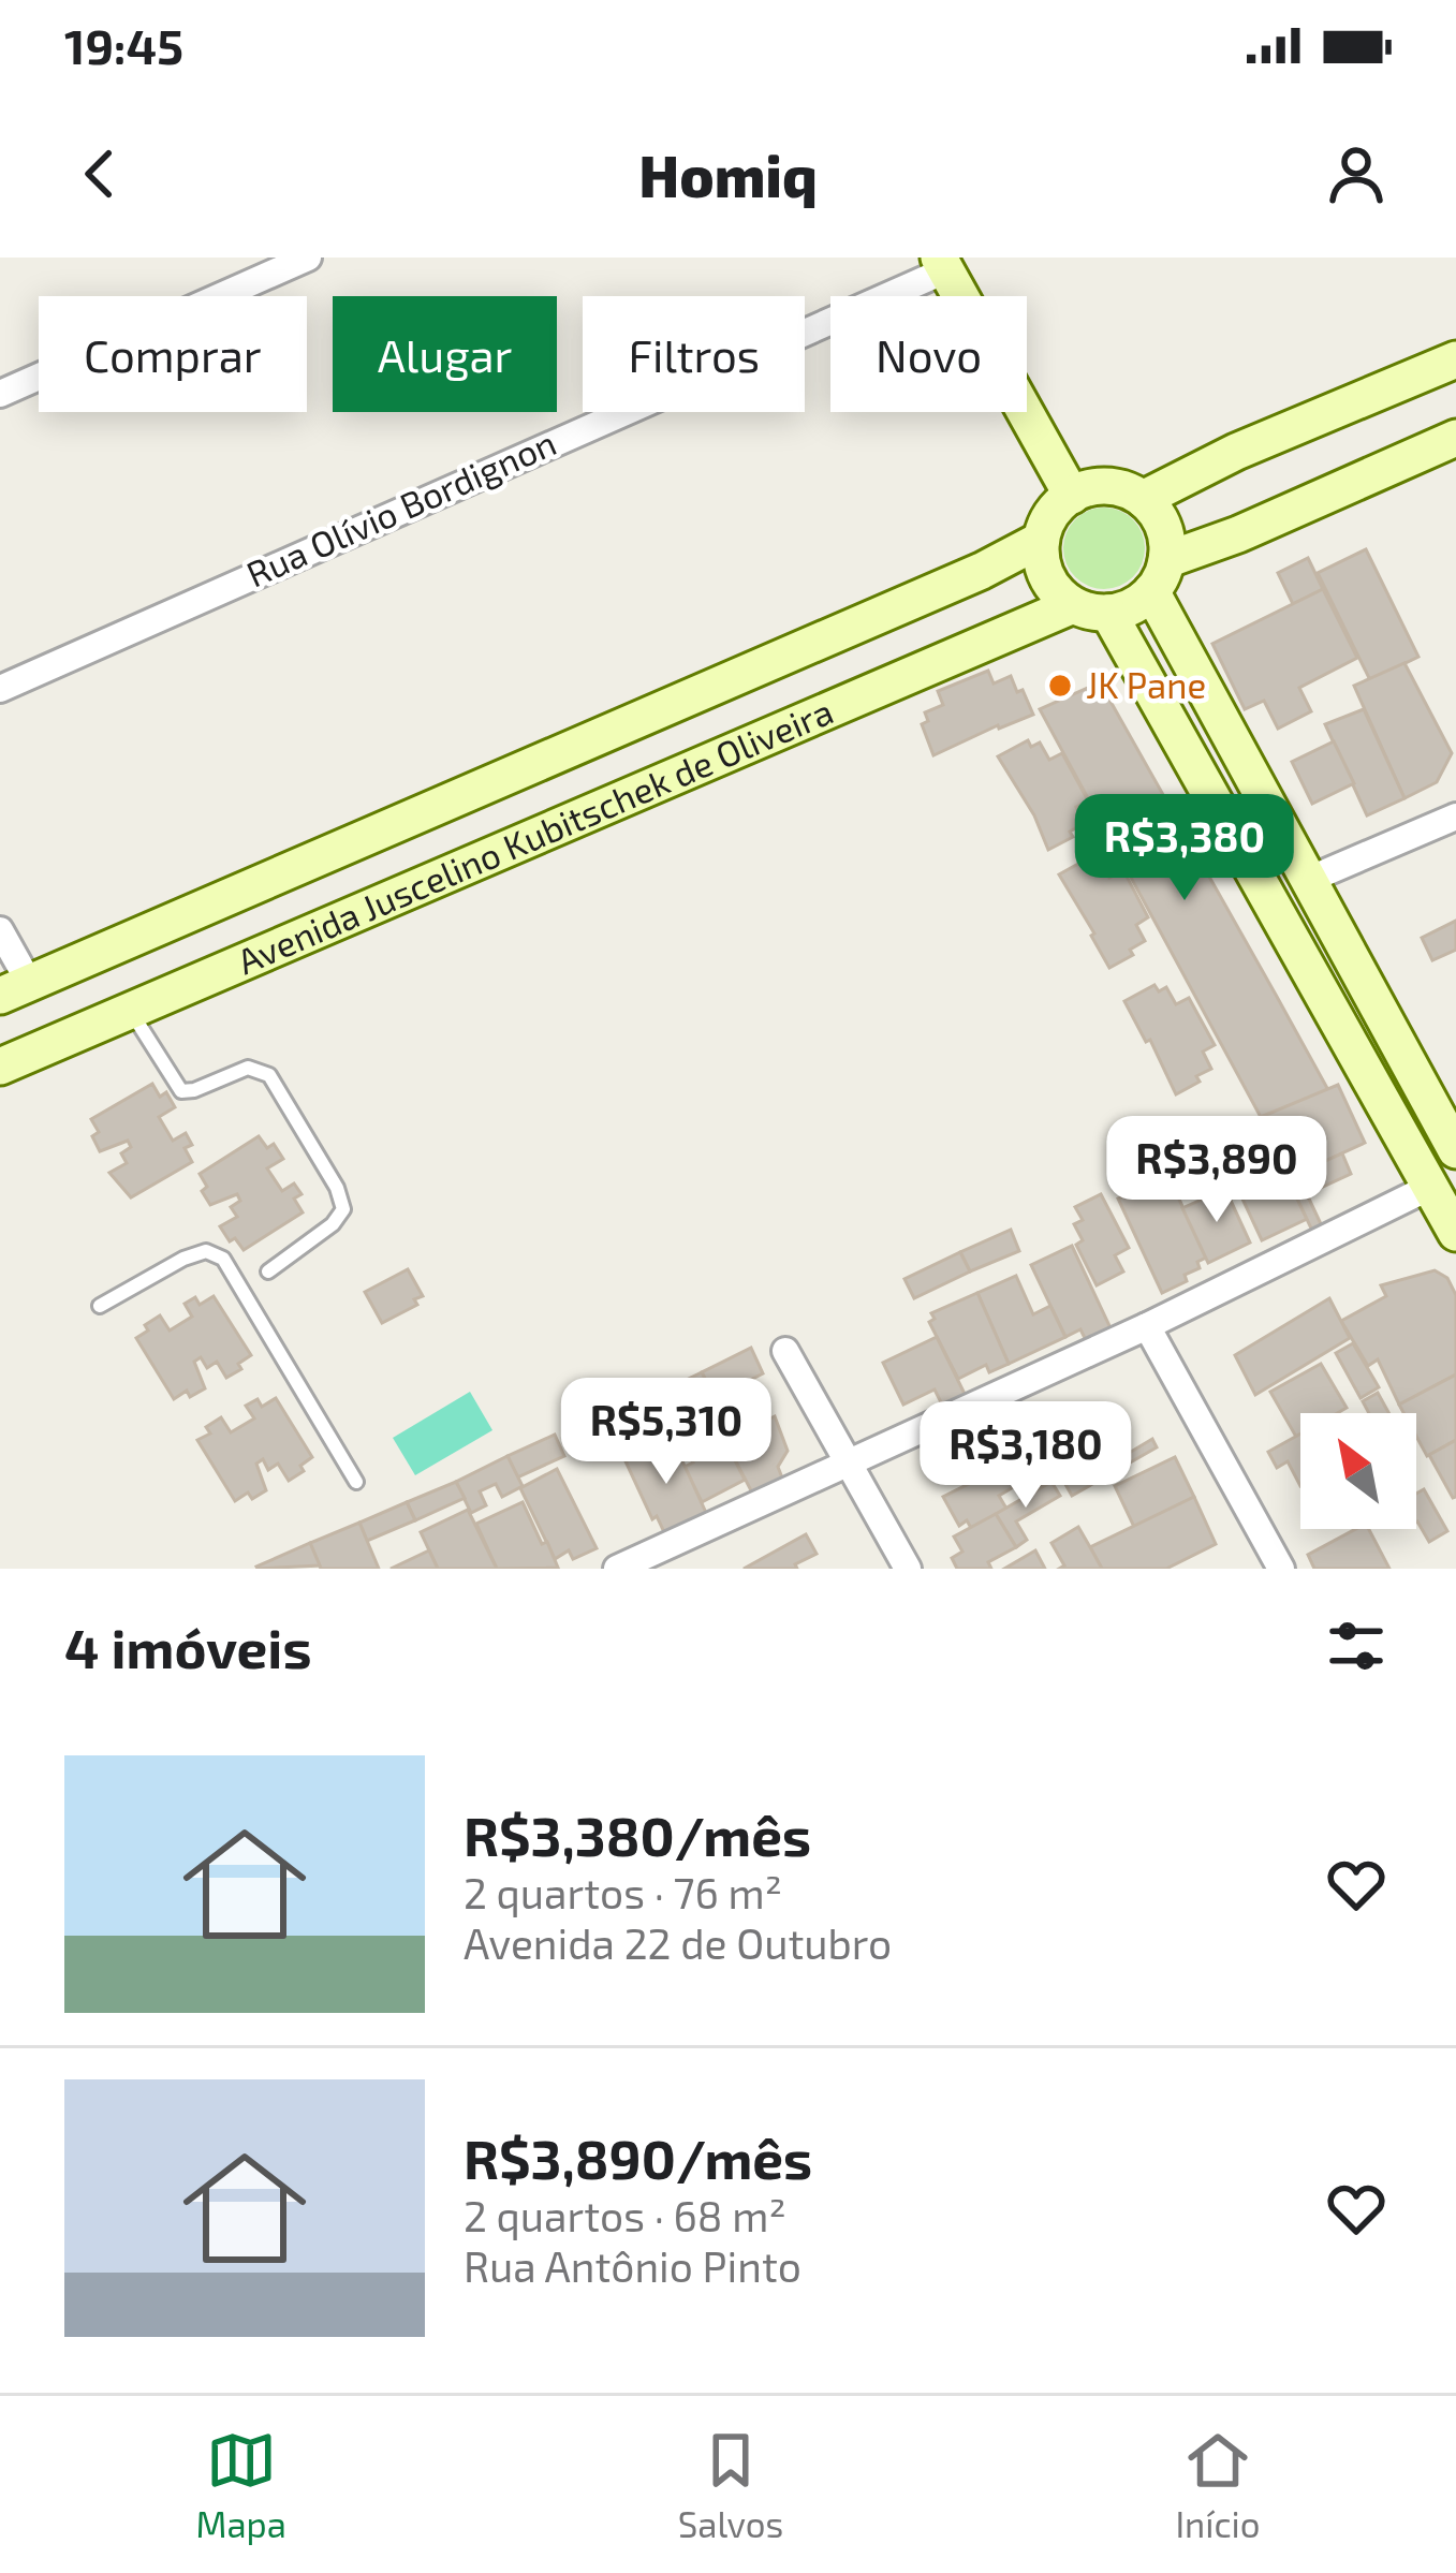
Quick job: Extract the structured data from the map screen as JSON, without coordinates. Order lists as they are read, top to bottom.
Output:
{
  "streets": {
    "main road": ["Avenida Juscelino Kubitschek de Oliveira"],
    "street": ["Rua Olívio Bordignon"]
  },
  "places": ["JK Pane"],
  "north": "top left",
  "page": {
    "status": "19:45",
    "header": "Homiq",
    "chip": [
      "Comprar",
      "Alugar",
      "Filtros",
      "Novo"
    ],
    "price": [
      "R$3,380",
      "R$3,890",
      "R$5,310",
      "R$3,180"
    ],
    "heading": "4 imóveis",
    "list": [
      {
        "name": "R$3,380/mês",
        "note": "2 quartos · 76 m² · Avenida 22 de Outubro"
      },
      {
        "name": "R$3,890/mês",
        "note": "2 quartos · 68 m² · Rua Antônio Pinto"
      }
    ],
    "tabs": ["Mapa", "Salvos", "Início"]
  }
}
